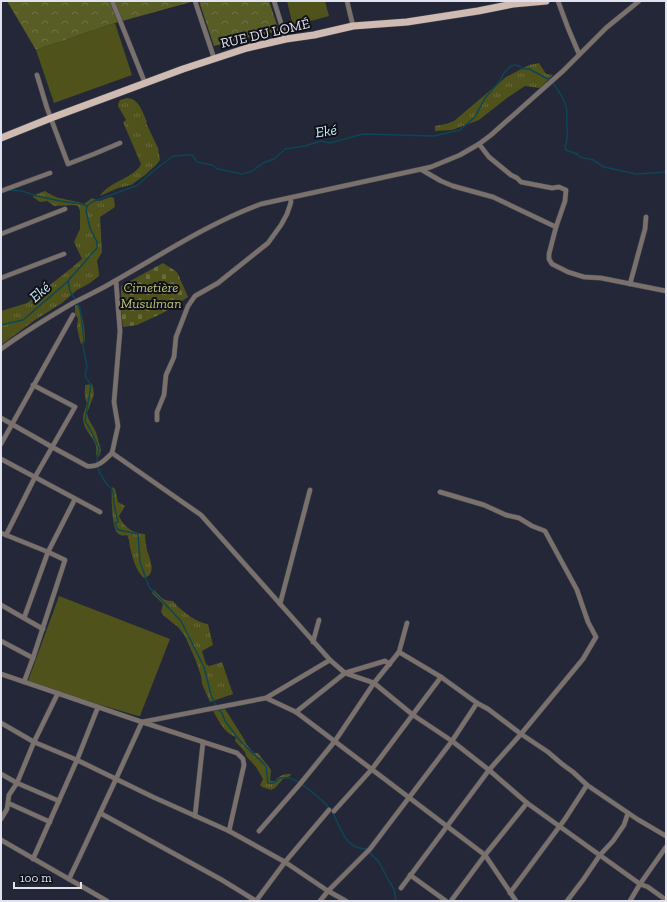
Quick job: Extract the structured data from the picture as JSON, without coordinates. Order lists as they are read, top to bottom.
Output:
{
  "streets": {
    "main road": ["RUE DU LOMÉ"]
  },
  "water": ["Eké"],
  "parks": ["Cimetière Musulman"],
  "scale_bar": "100 m"
}
